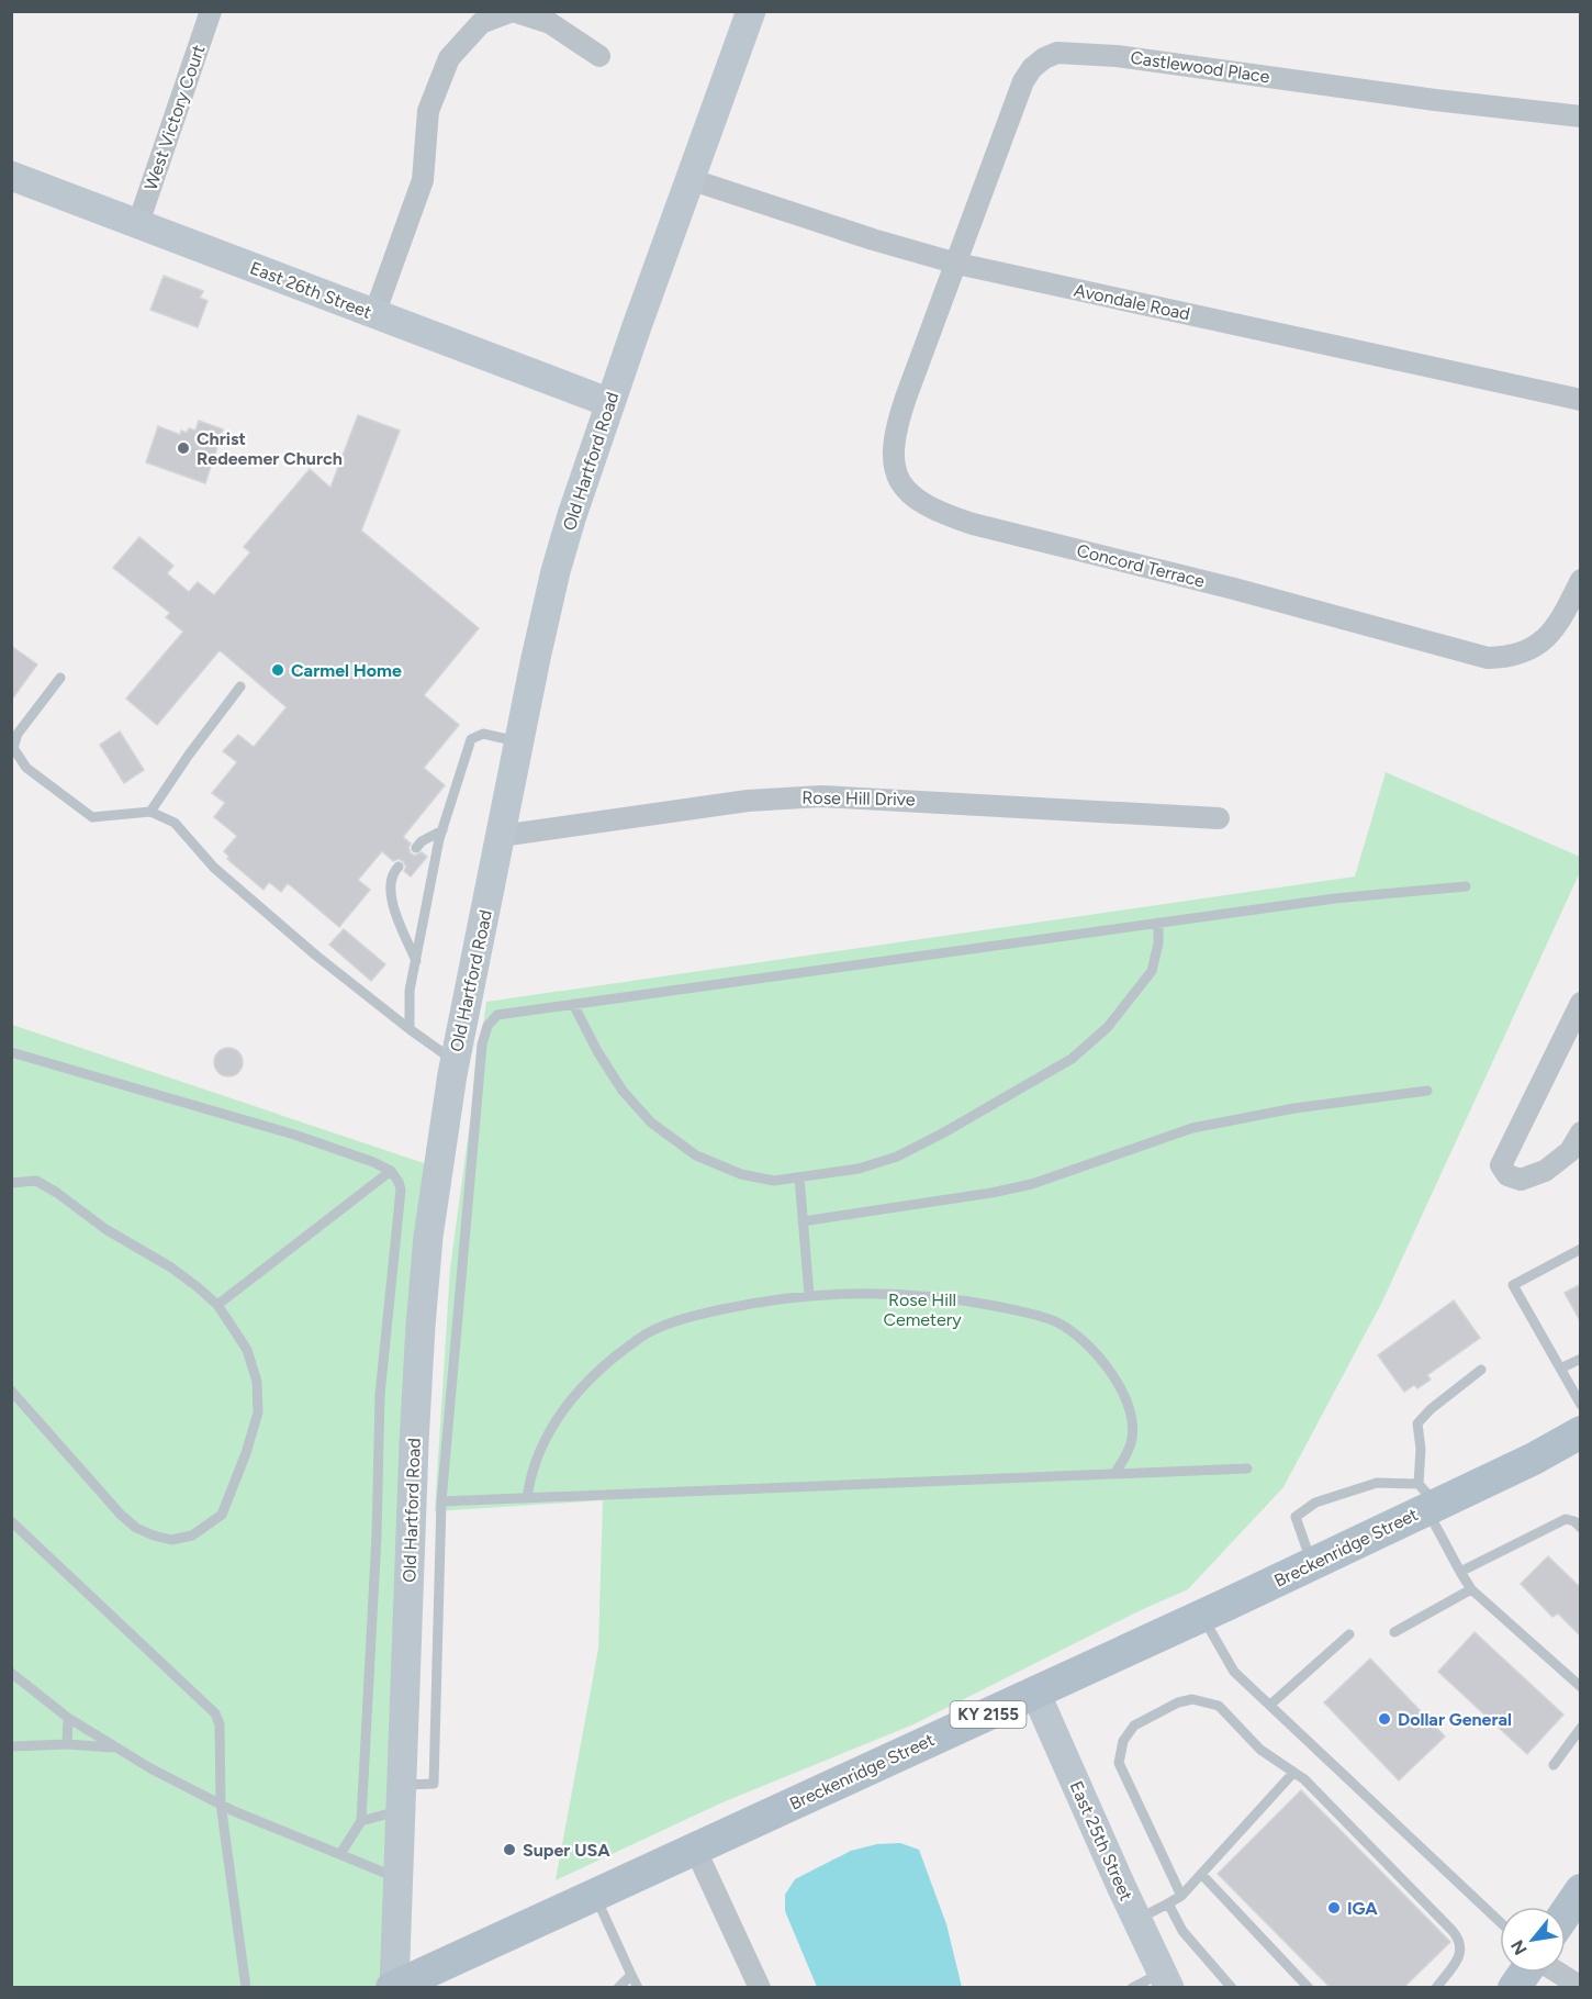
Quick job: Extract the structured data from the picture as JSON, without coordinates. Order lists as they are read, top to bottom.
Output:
{
  "streets": {
    "main road": [
      "East 26th Street",
      "Old Hartford Road",
      "Breckenridge Street",
      "KY 2155",
      "East 25th Street"
    ],
    "street": [
      "Castlewood Place",
      "West Victory Court",
      "Avondale Road",
      "Concord Terrace",
      "Rose Hill Drive"
    ]
  },
  "crossings": [
    ["Castlewood Place", "Avondale Road"],
    ["Castlewood Place", "Concord Terrace"],
    ["West Victory Court", "East 26th Street"],
    ["East 26th Street", "Old Hartford Road"],
    ["Avondale Road", "Old Hartford Road"],
    ["Avondale Road", "Concord Terrace"],
    ["Old Hartford Road", "Rose Hill Drive"],
    ["Old Hartford Road", "Breckenridge Street"],
    ["Breckenridge Street", "East 25th Street"]
  ],
  "parks": ["Rose Hill Cemetery"],
  "places": [
    "Christ Redeemer Church",
    "Carmel Home",
    "Dollar General",
    "Super USA",
    "IGA"
  ],
  "north": "bottom left"
}
